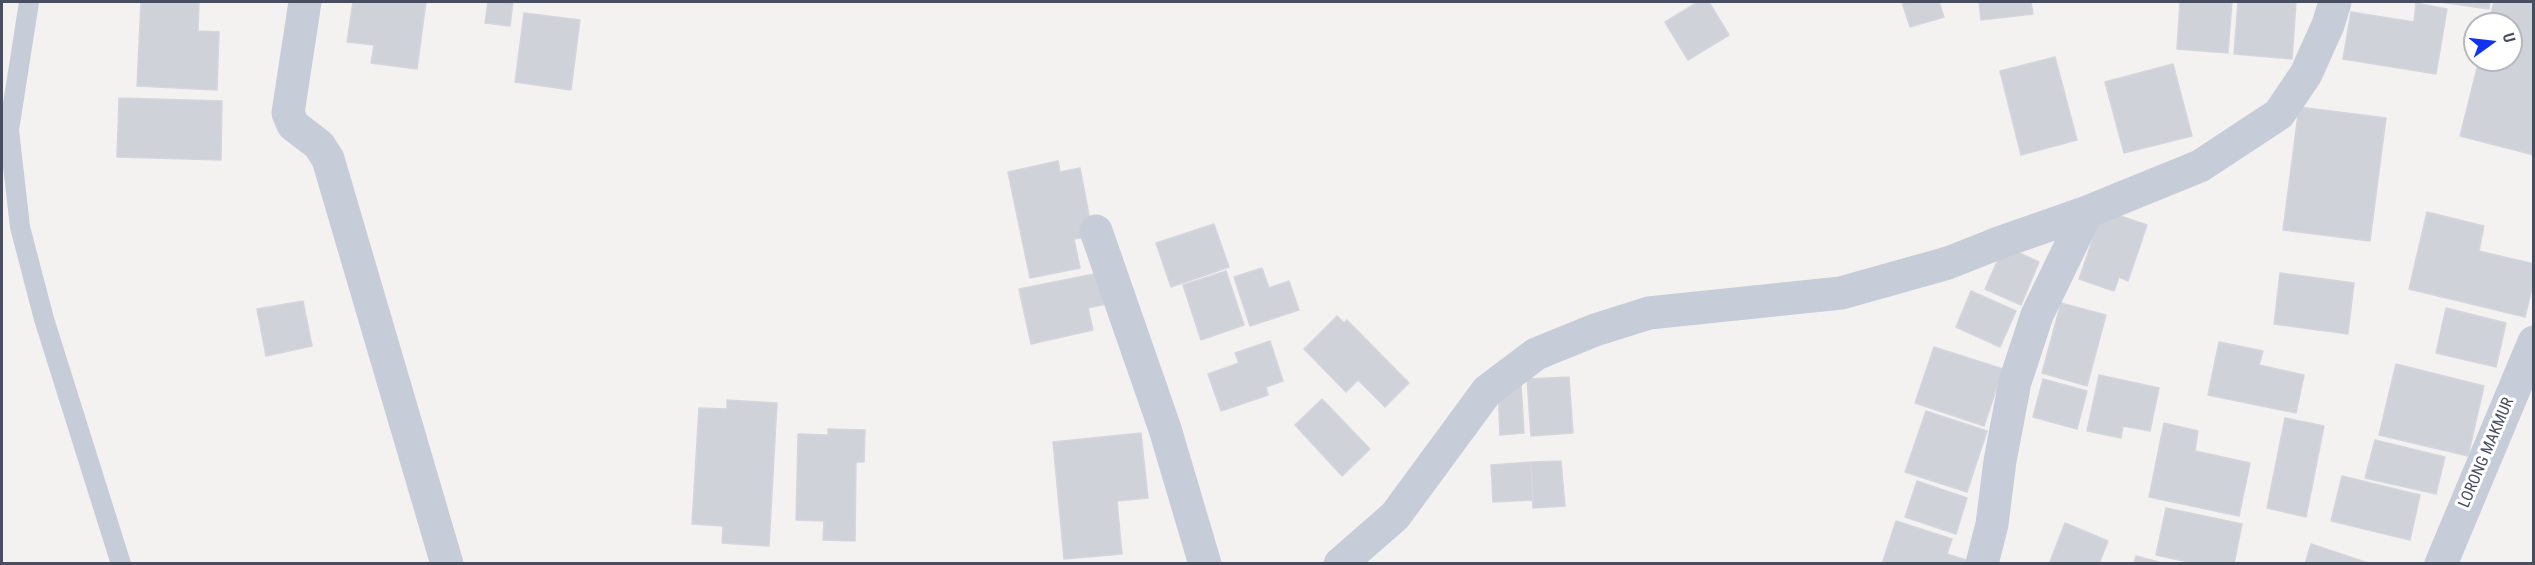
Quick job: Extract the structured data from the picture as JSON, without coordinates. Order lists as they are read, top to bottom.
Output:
{
  "streets": {
    "street": ["LORONG MAKMUR"]
  },
  "north": "right"
}
